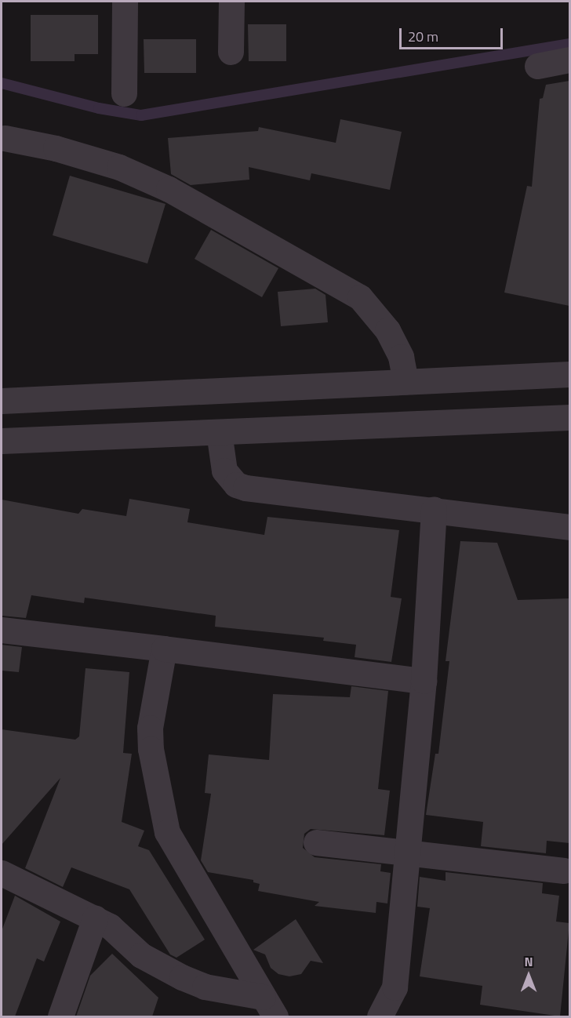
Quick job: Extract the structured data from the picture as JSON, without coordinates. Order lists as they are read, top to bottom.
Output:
{
  "scale_bar": "20 m",
  "north": "top"
}
